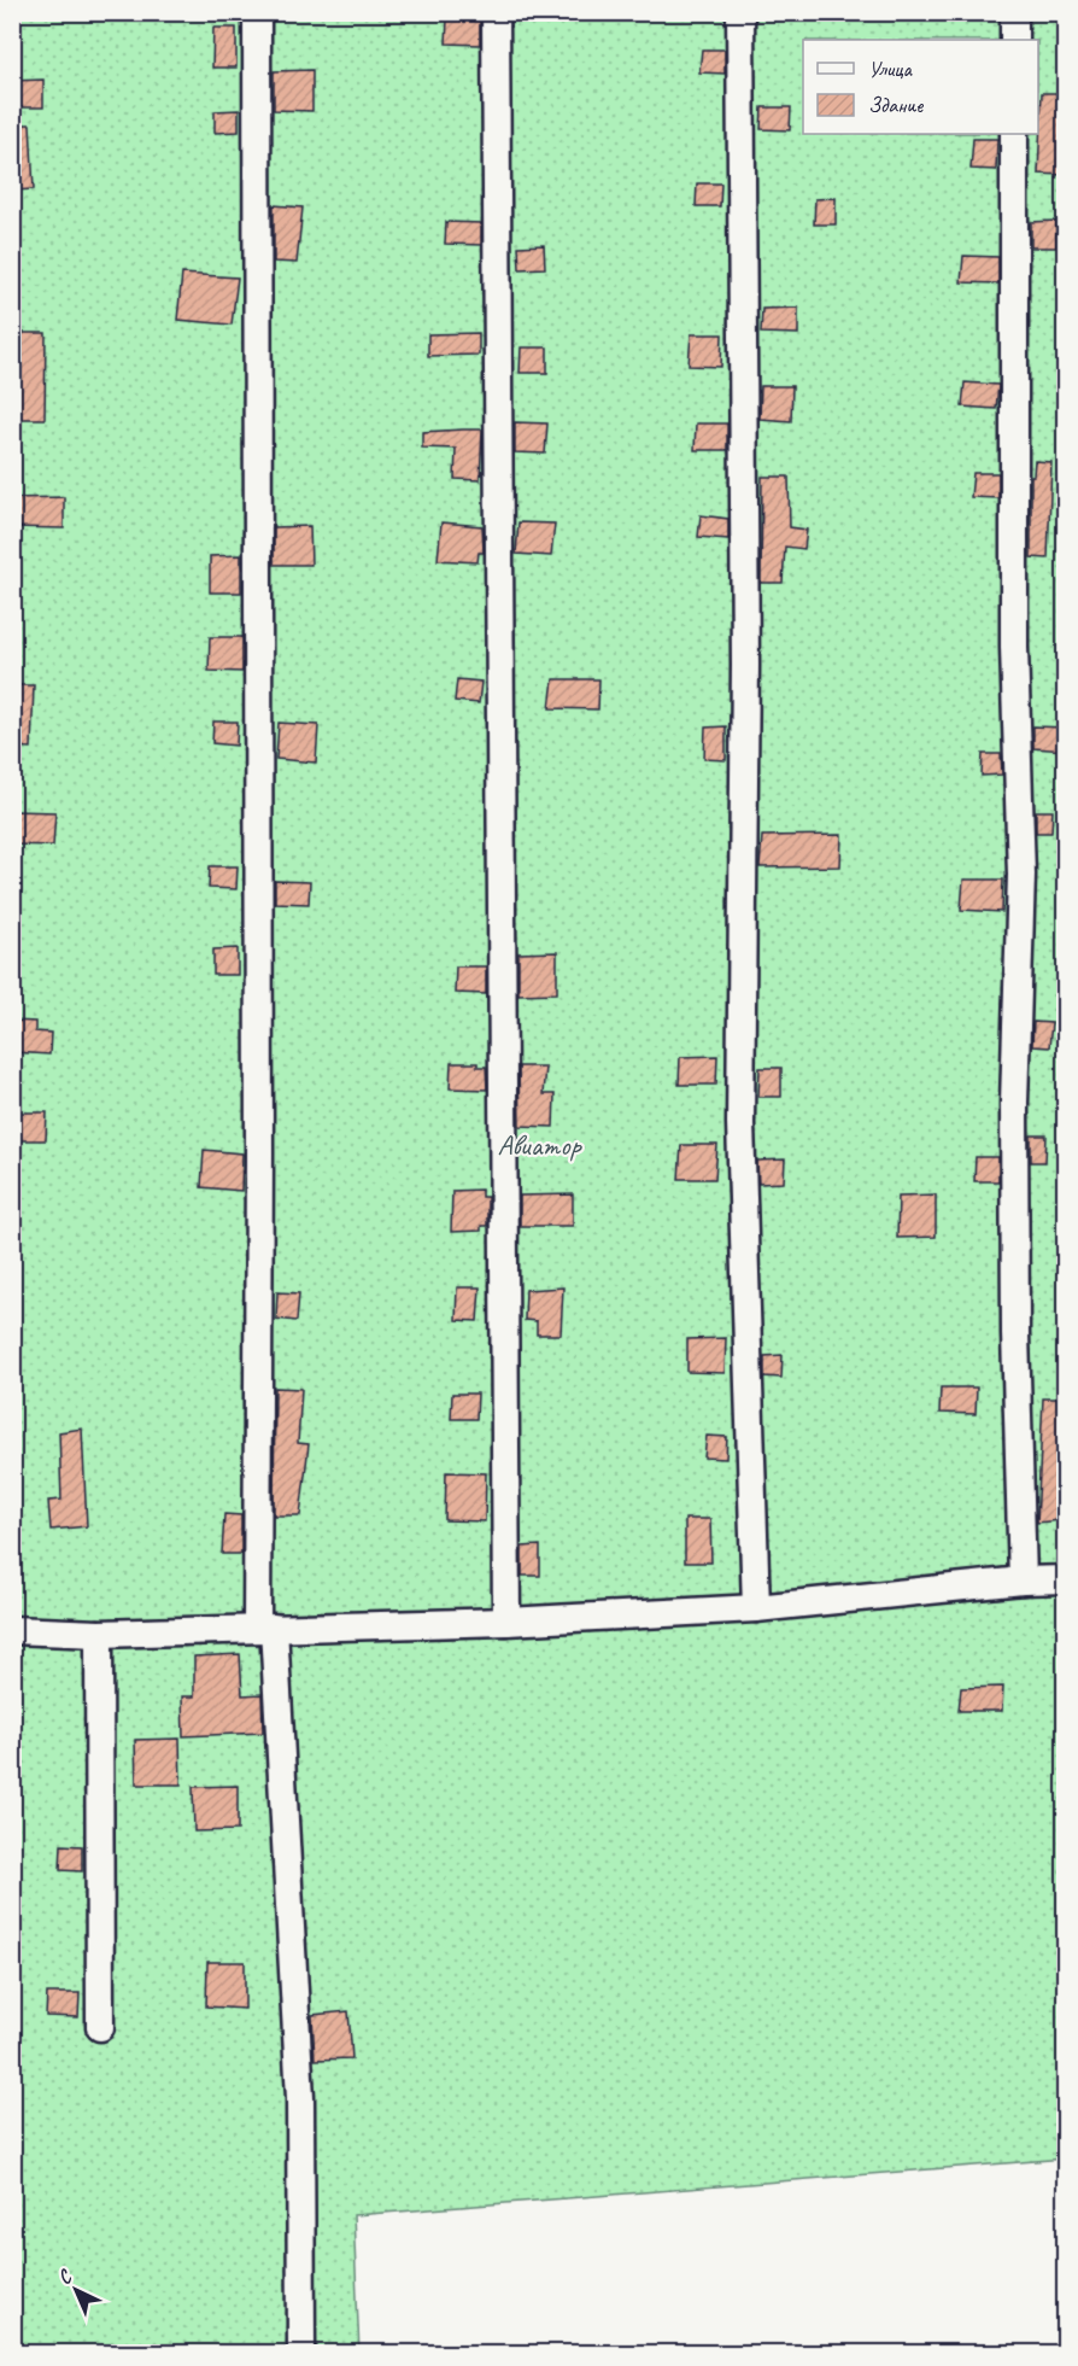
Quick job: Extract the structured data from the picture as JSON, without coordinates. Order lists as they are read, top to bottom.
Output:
{
  "parks": ["Авиатор"],
  "legend": ["Улица", "Здание"],
  "north": "top left"
}
